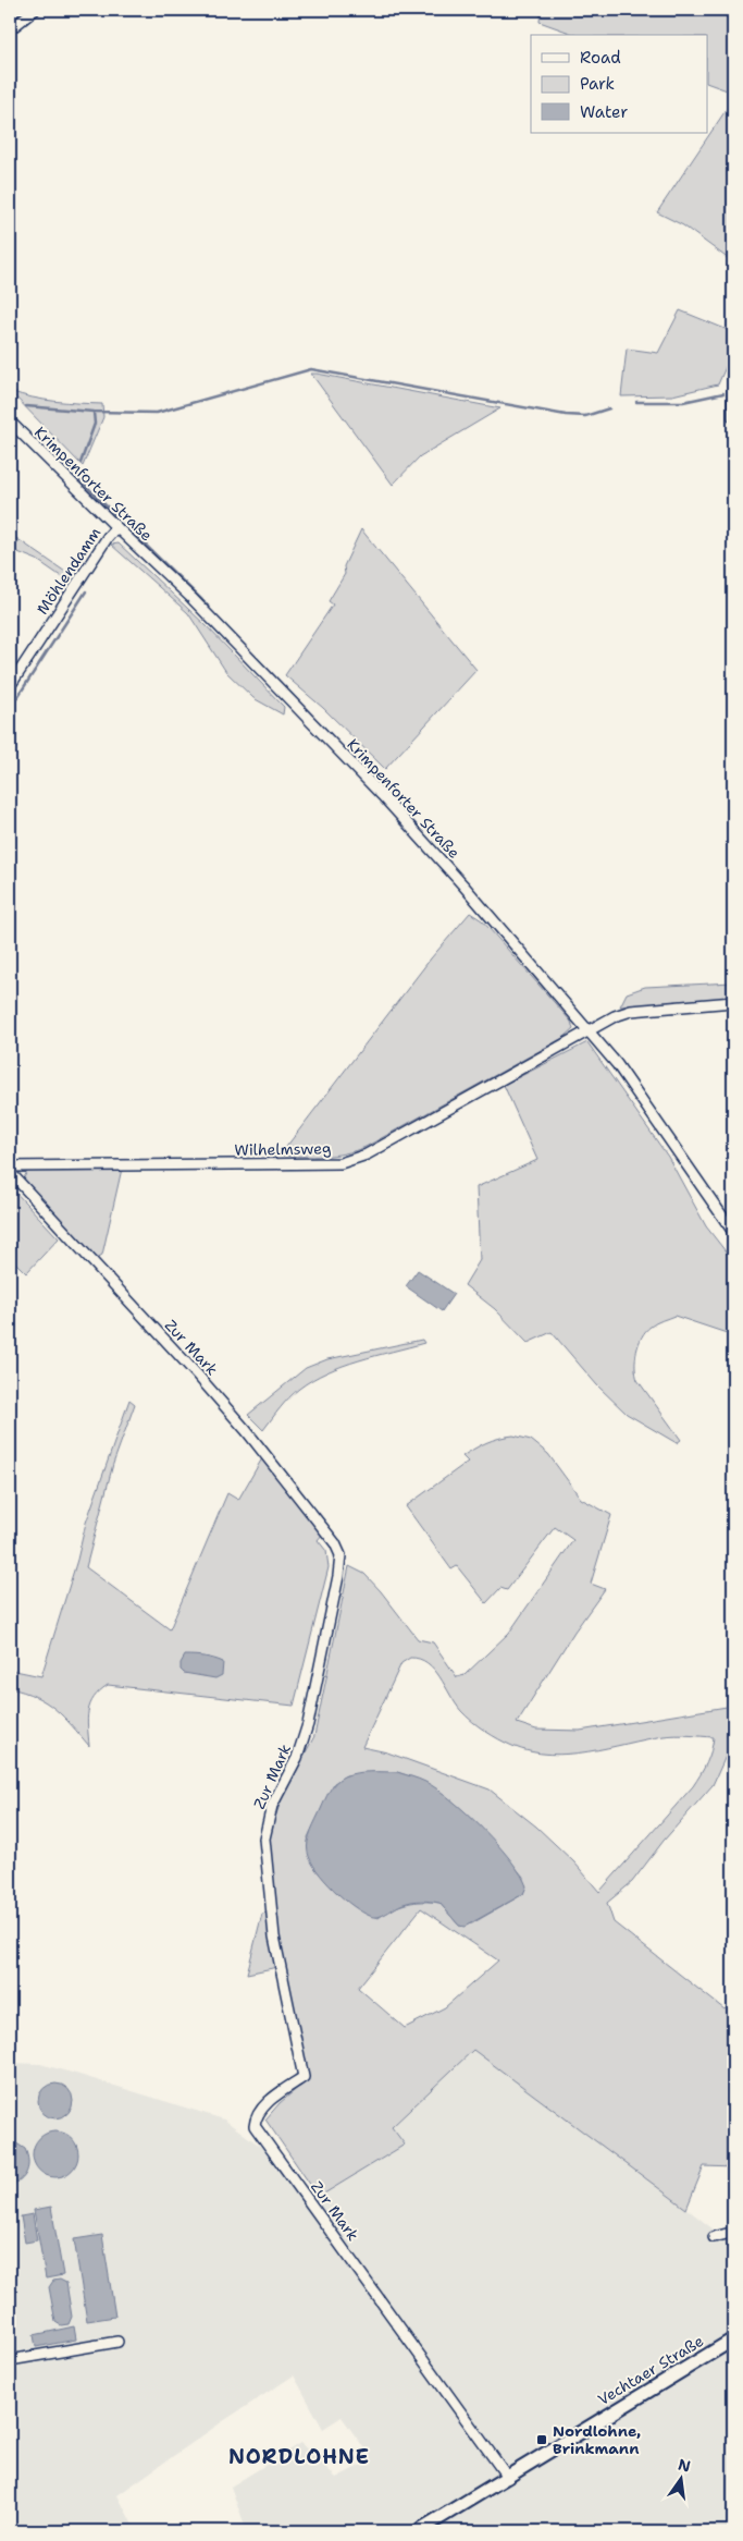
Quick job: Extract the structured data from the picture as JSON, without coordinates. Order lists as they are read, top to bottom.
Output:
{
  "streets": {
    "main road": ["Vechtaer Straße"],
    "street": [
      "Krimpenforter Straße",
      "Möhlendamm",
      "Wilhelmsweg",
      "Zur Mark"
    ]
  },
  "crossings": [
    ["Krimpenforter Straße", "Möhlendamm"],
    ["Krimpenforter Straße", "Wilhelmsweg"],
    ["Zur Mark", "Vechtaer Straße"]
  ],
  "districts": ["NORDLOHNE"],
  "places": {
    "transit": ["Nordlohne, Brinkmann"]
  },
  "legend": ["Road", "Park", "Water"],
  "north": "top"
}
